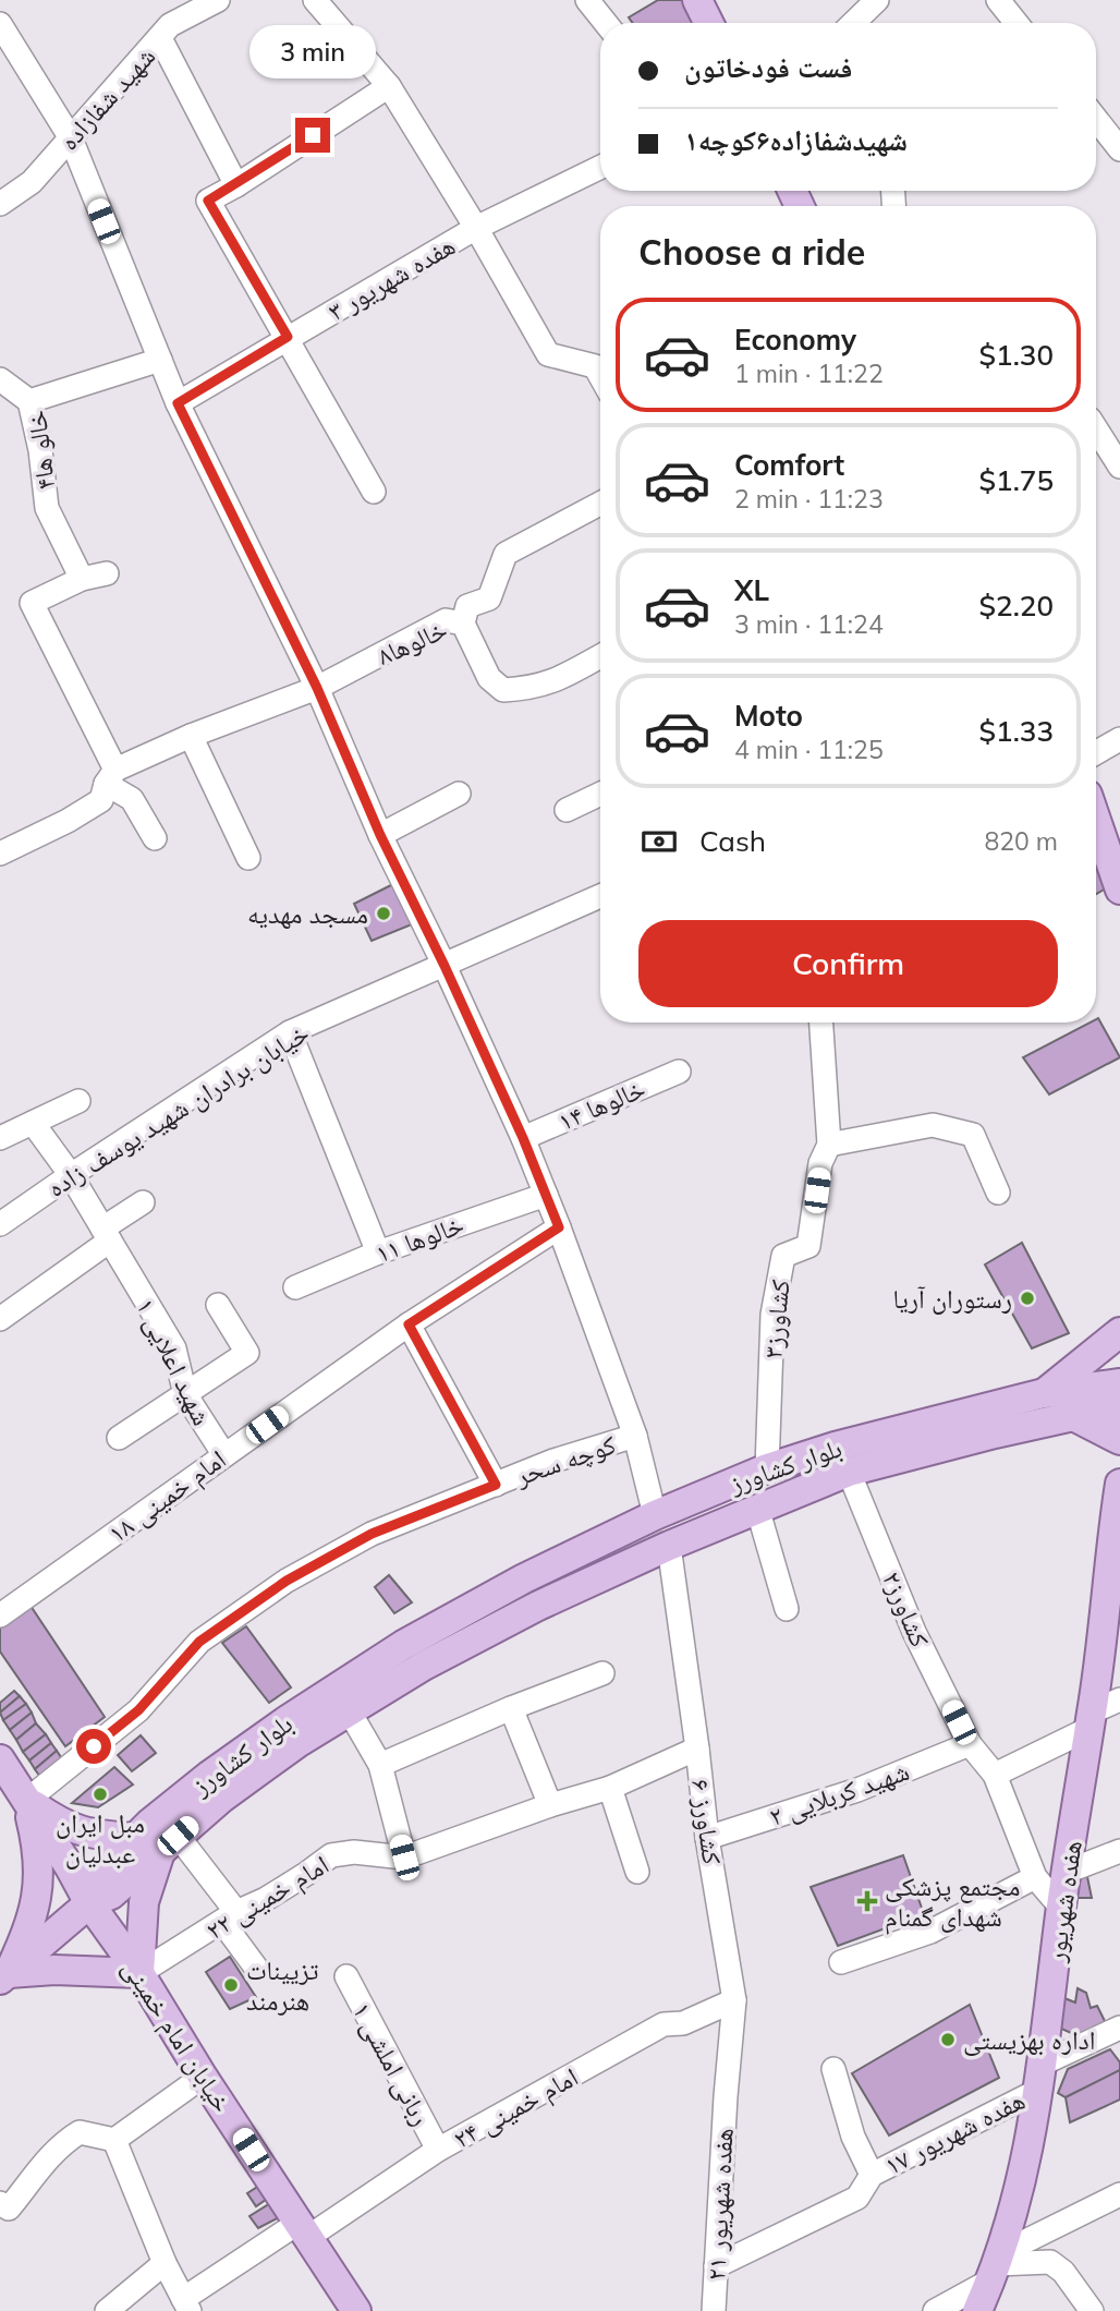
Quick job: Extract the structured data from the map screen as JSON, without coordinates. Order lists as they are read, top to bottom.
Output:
{
  "streets": {
    "main road": ["بلوار کشاورز", "هفده شهریور", "خیابان امام خمینی"],
    "street": [
      "شهید شفازاده",
      "هفده شهریور ۳",
      "خالو ها۴",
      "خالوها۸",
      "خالوها ۱۴",
      "خیابان برادران شهید یوسف زاده",
      "خالوها ۱۱",
      "کشاورز۳",
      "شهید اعلایی ۱",
      "کوچه سحر",
      "امام خمینی ۱۸",
      "کشاورز۲",
      "شهید کربلایی ۲",
      "کشاورز ۶",
      "امام خمینی ۲۲",
      "ربانی املشی ۱",
      "امام خمینی ۲۴",
      "هفده شهریور ۱۷",
      "هفده شهریور ۲۱"
    ]
  },
  "crossings": [
    ["خیابان برادران شهید یوسف زاده", "شهید اعلایی ۱"],
    ["کشاورز۳", "بلوار کشاورز"],
    ["شهید اعلایی ۱", "امام خمینی ۱۸"],
    ["کوچه سحر", "خیابان امام خمینی"],
    ["بلوار کشاورز", "کشاورز۲"],
    ["بلوار کشاورز", "کشاورز ۶"],
    ["بلوار کشاورز", "خیابان امام خمینی"],
    ["کشاورز۲", "شهید کربلایی ۲"],
    ["کشاورز۲", "هفده شهریور"],
    ["شهید کربلایی ۲", "کشاورز ۶"],
    ["کشاورز ۶", "امام خمینی ۲۴"],
    ["کشاورز ۶", "هفده شهریور ۲۱"],
    ["امام خمینی ۲۲", "خیابان امام خمینی"],
    ["هفده شهریور", "هفده شهریور ۱۷"],
    ["خیابان امام خمینی", "امام خمینی ۲۴"],
    ["ربانی املشی ۱", "امام خمینی ۲۴"],
    ["هفده شهریور ۱۷", "هفده شهریور ۲۱"]
  ],
  "places": {
    "other": [
      "مسجد مهدیه",
      "رستوران آریا",
      "مبل ایران عبدلیان",
      "تزیینات هنرمند",
      "اداره بهزیستی"
    ],
    "health": ["مجتمع پزشکی شهدای گمنام"]
  },
  "page": {
    "banner": ["فست فودخاتون", "شهیدشفازاده۶کوچه۱"],
    "bubble": "3 min",
    "heading": "Choose a ride",
    "list": [
      {
        "name": "Economy",
        "note": "1 min · 11:22",
        "value": "$1.30"
      },
      {
        "name": "Comfort",
        "note": "2 min · 11:23",
        "value": "$1.75"
      },
      {
        "name": "XL",
        "note": "3 min · 11:24",
        "value": "$2.20"
      },
      {
        "name": "Moto",
        "note": "4 min · 11:25",
        "value": "$1.33"
      }
    ],
    "pay": ["Cash", "820 m"],
    "buttons": "Confirm"
  }
}
